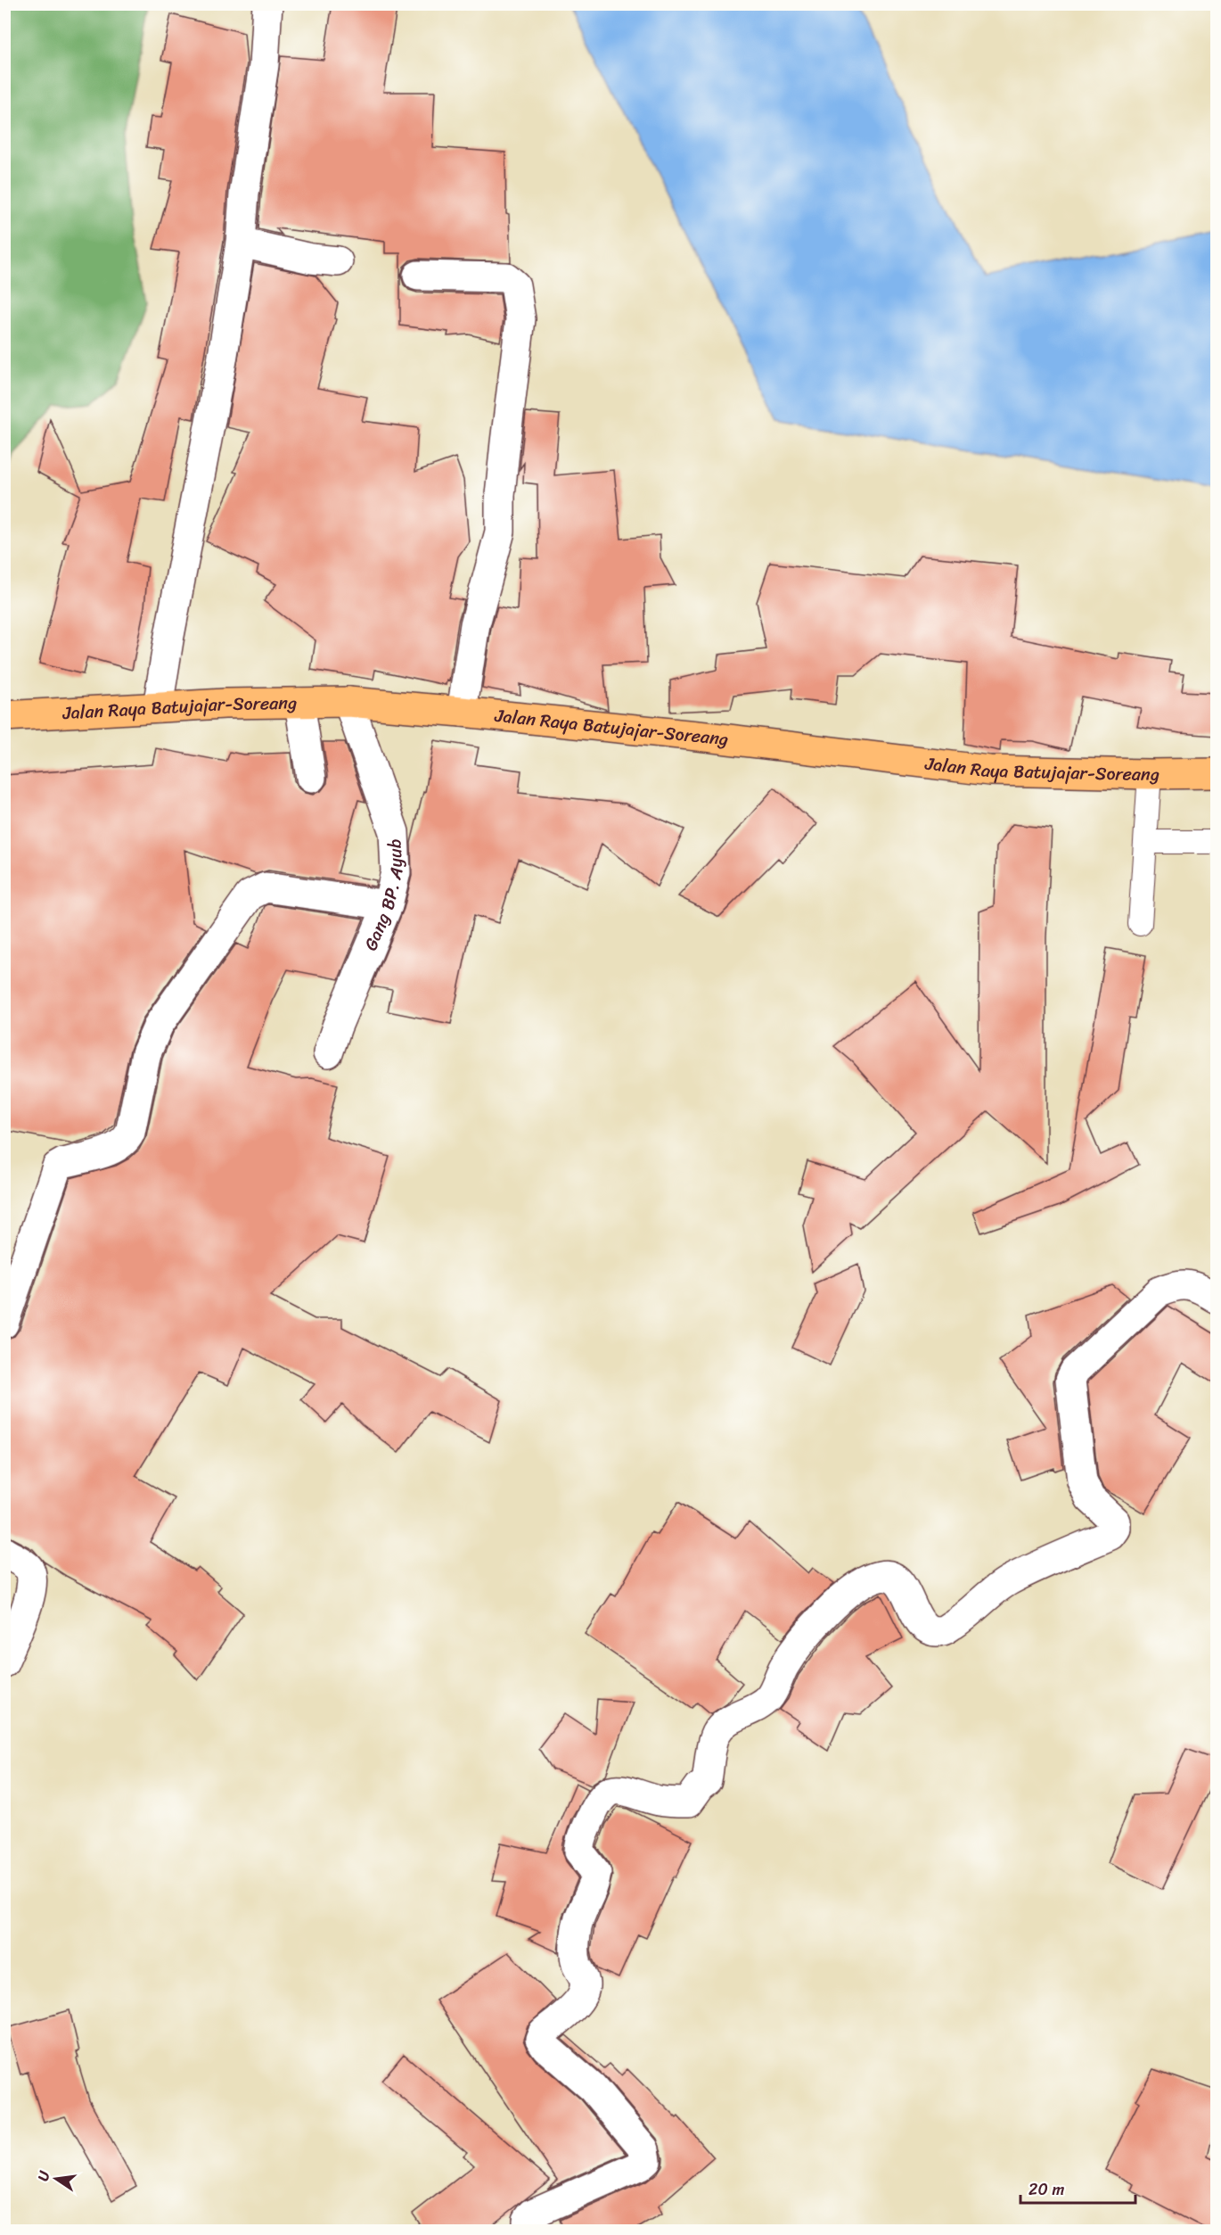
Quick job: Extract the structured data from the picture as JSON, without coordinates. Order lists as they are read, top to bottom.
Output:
{
  "streets": {
    "highway": ["Jalan Raya Batujajar-Soreang"],
    "street": ["Gang BP. Ayub"]
  },
  "crossings": [
    ["Jalan Raya Batujajar-Soreang", "Gang BP. Ayub"]
  ],
  "scale_bar": "20 m",
  "north": "left"
}
